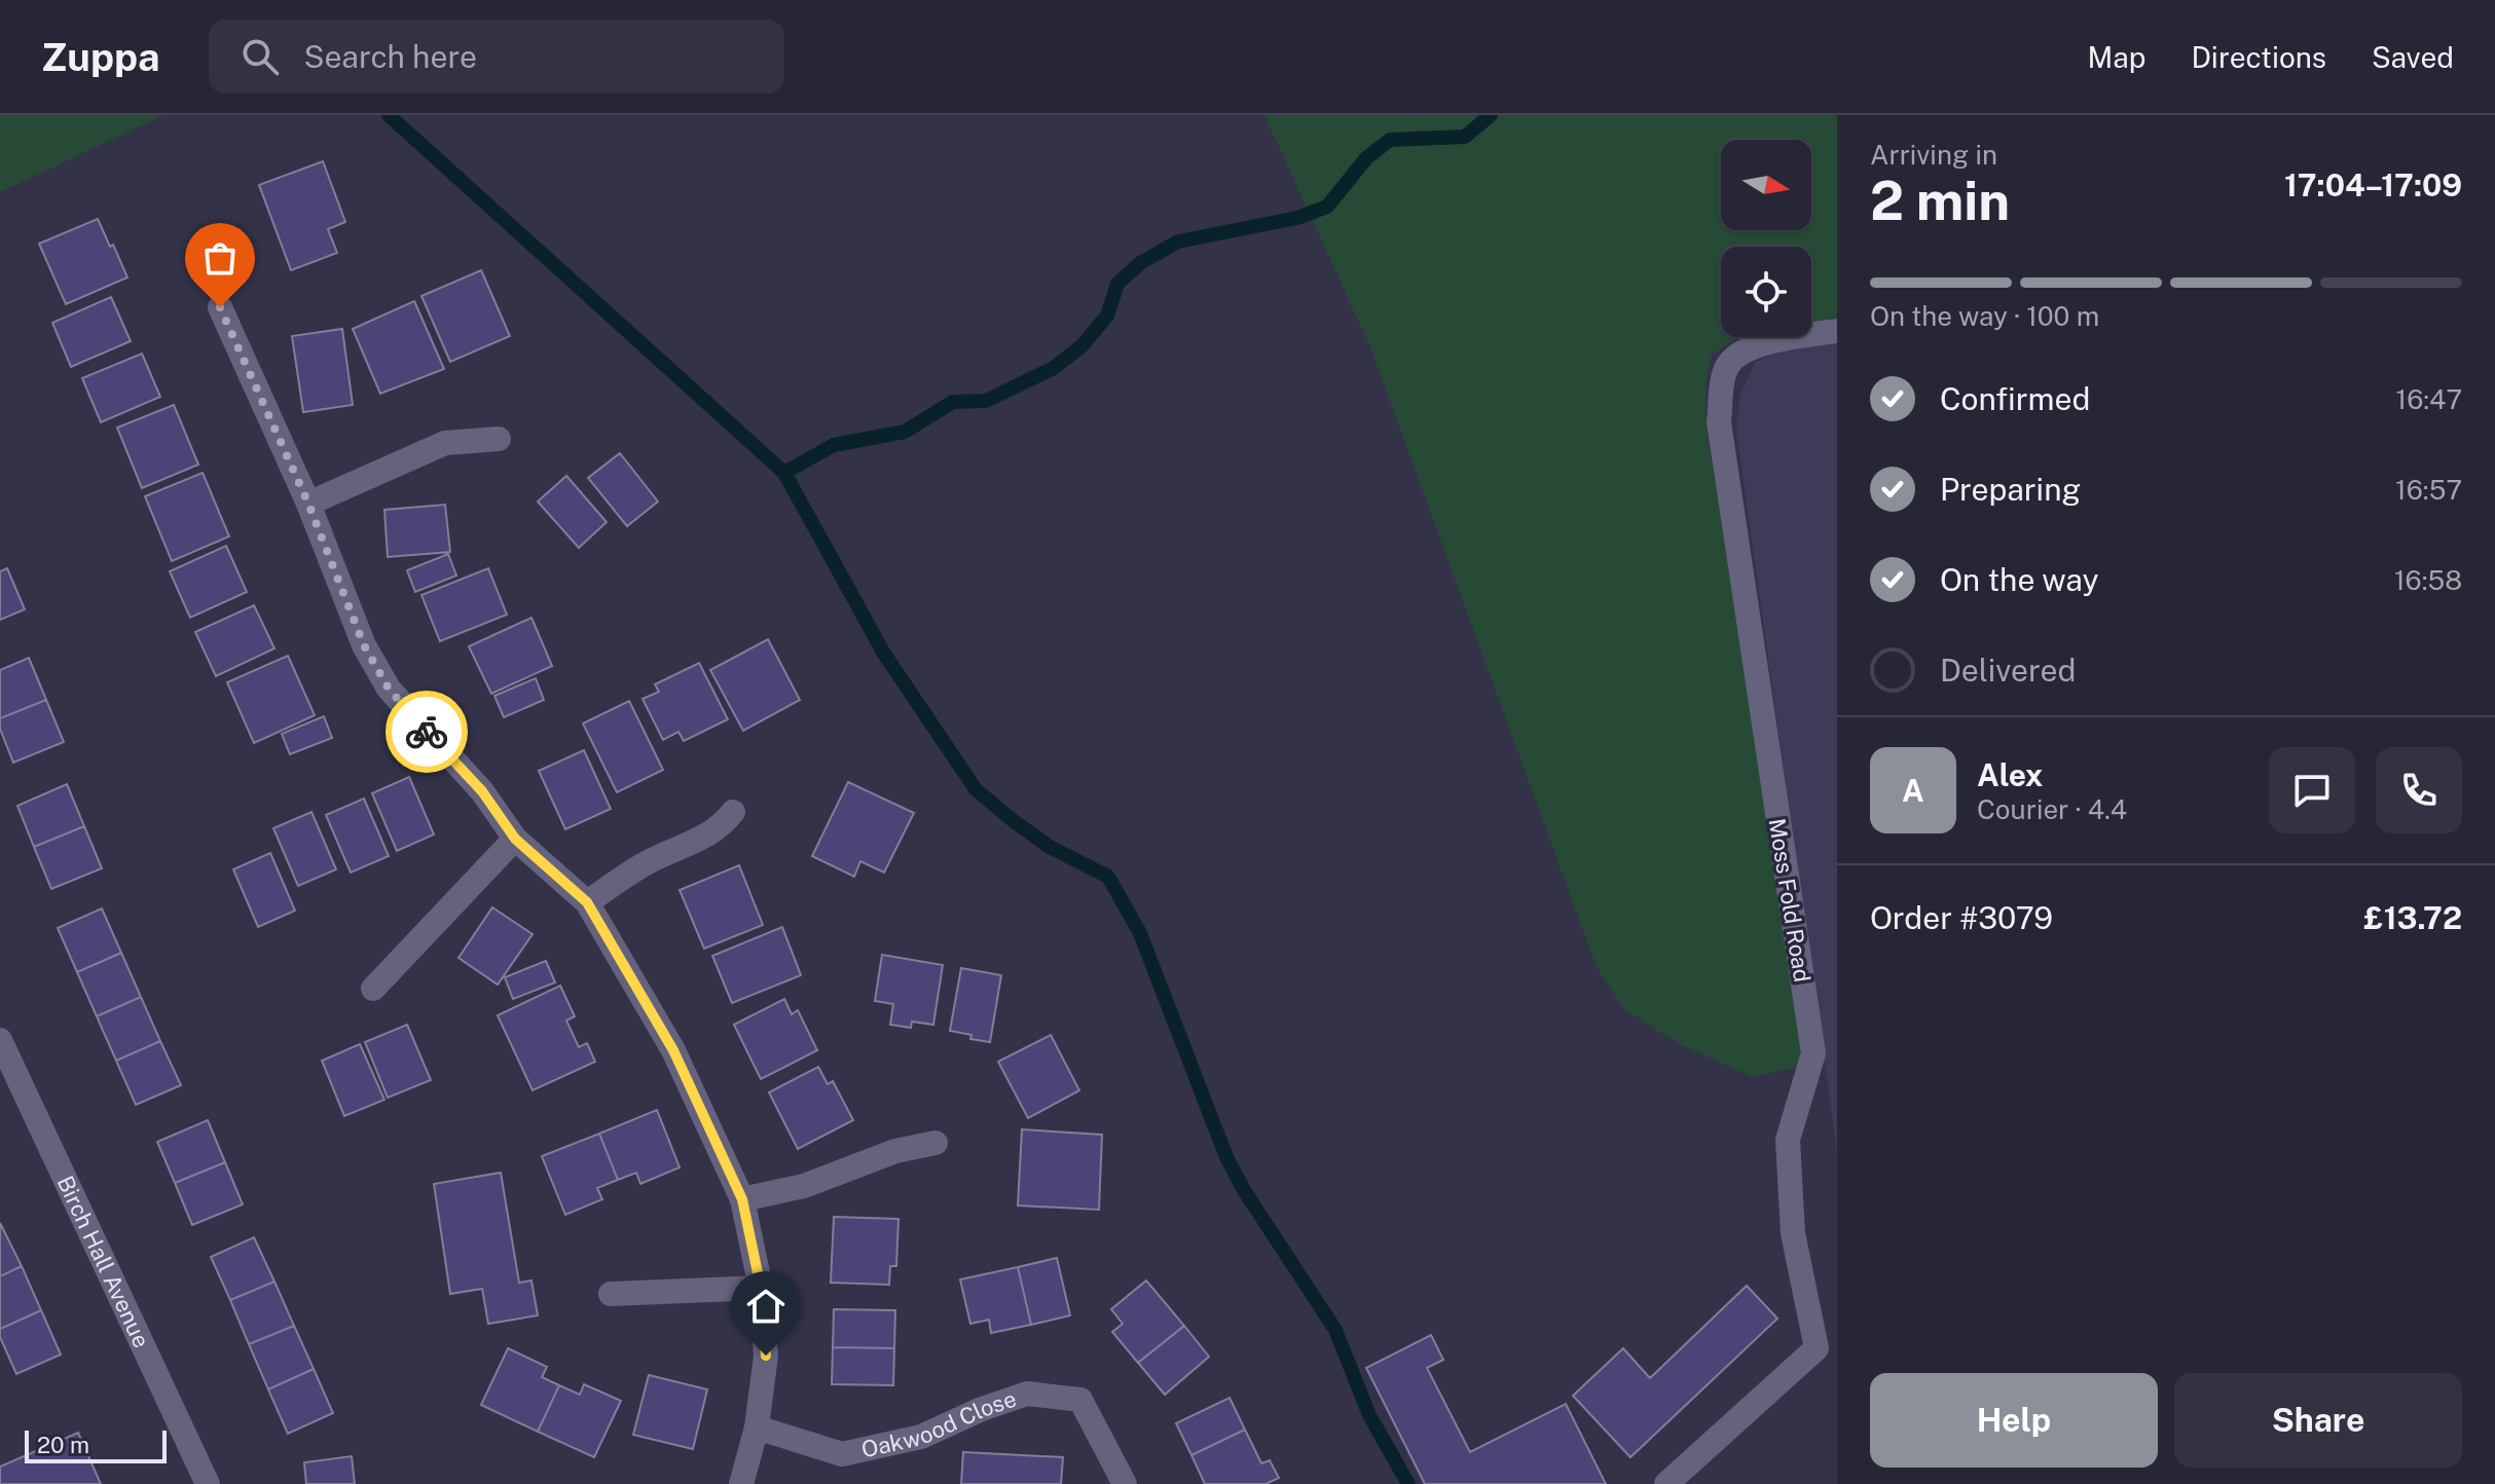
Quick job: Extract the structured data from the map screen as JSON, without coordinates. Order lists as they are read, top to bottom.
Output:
{
  "streets": {
    "street": ["Moss Fold Road", "Birch Hall Avenue", "Oakwood Close"]
  },
  "scale_bar": "20 m",
  "north": "right",
  "page": {
    "header": "Zuppa",
    "search": "Search here",
    "nav": ["Map", "Directions", "Saved"],
    "heading": ["2 min", "Arriving in", "17:04–17:09"],
    "panel": [
      "Alex",
      "Courier · 4.4",
      "Order #3079",
      "£13.72"
    ],
    "bar": "On the way · 100 m",
    "list": [
      ["Confirmed", "16:47"],
      ["Preparing", "16:57"],
      ["On the way", "16:58"],
      "Delivered"
    ],
    "round": "A",
    "buttons": ["Help", "Share"],
    "scale": "20 m"
  }
}
